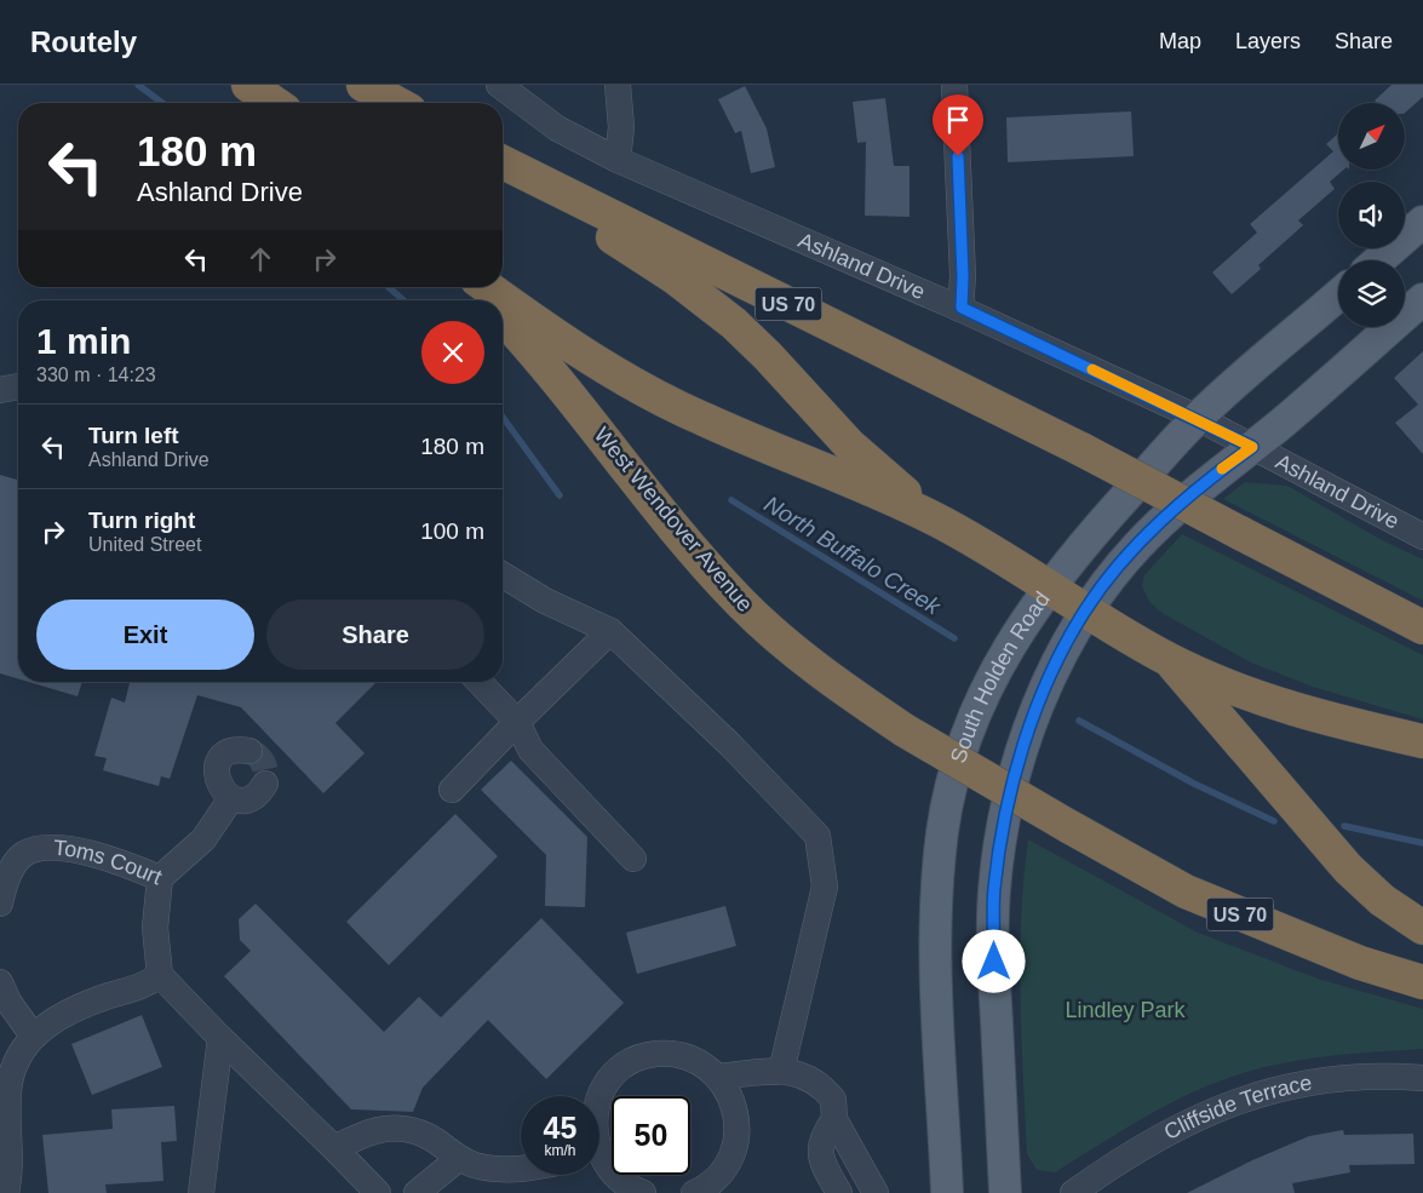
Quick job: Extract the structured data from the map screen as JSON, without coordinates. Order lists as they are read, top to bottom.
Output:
{
  "streets": {
    "highway": ["US 70", "West Wendover Avenue"],
    "main road": ["South Holden Road"],
    "street": ["Ashland Drive", "Toms Court", "Cliffside Terrace"]
  },
  "crossings": [
    ["Ashland Drive", "South Holden Road"]
  ],
  "water": ["North Buffalo Creek"],
  "parks": ["Lindley Park"],
  "north": "top right",
  "page": {
    "header": "Routely",
    "nav": ["Map", "Layers", "Share"],
    "turn": ["180 m", "Ashland Drive"],
    "heading": ["1 min", "330 m · 14:23"],
    "list": [
      {
        "name": "Turn left",
        "note": "Ashland Drive",
        "value": "180 m"
      },
      {
        "name": "Turn right",
        "note": "United Street",
        "value": "100 m"
      }
    ],
    "buttons": ["Exit", "Share"],
    "speed": "45 km/h",
    "limit": "50"
  }
}
